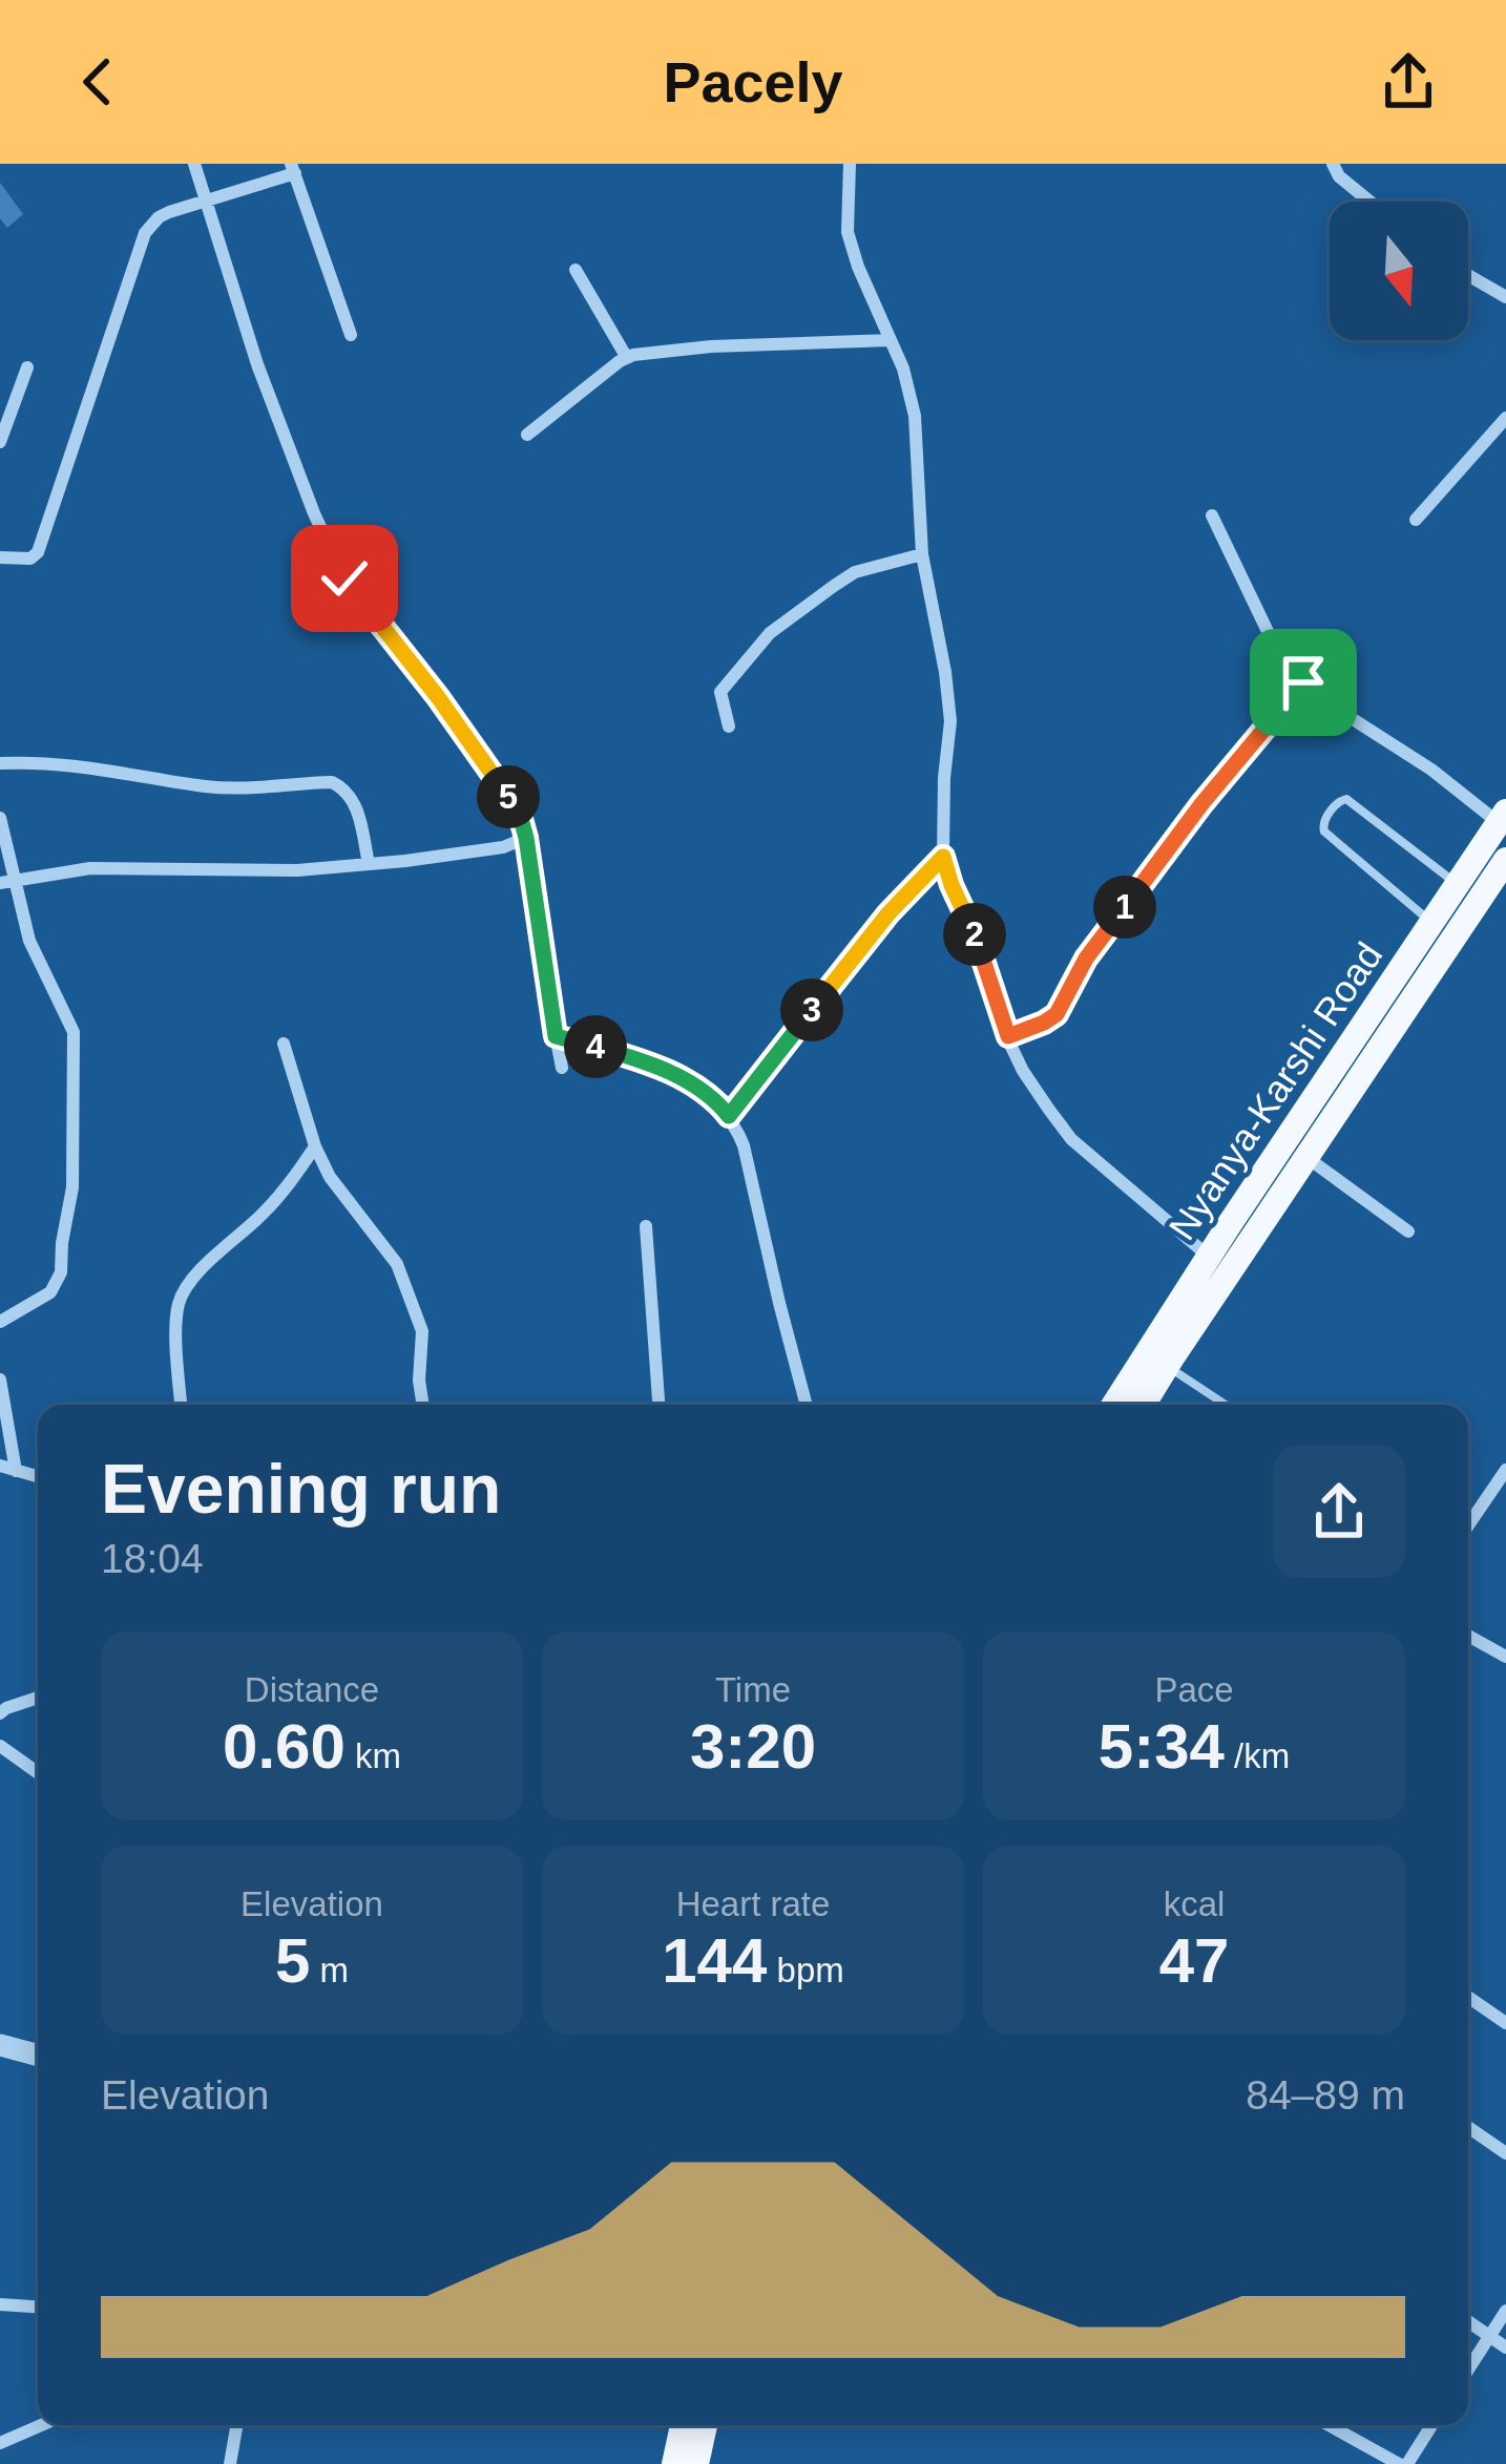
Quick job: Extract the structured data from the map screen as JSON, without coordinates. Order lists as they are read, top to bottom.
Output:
{
  "streets": {
    "main road": ["Nyanya-Karshi Road"]
  },
  "north": "bottom",
  "page": {
    "header": "Pacely",
    "pins": [
      "5",
      "1",
      "2",
      "3",
      "4"
    ],
    "heading": ["Evening run", "18:04"],
    "stats": [
      ["Distance", "0.60 km"],
      ["Time", "3:20"],
      ["Pace", "5:34 /km"],
      ["Elevation", "5 m"],
      ["Heart rate", "144 bpm"],
      ["kcal", "47"]
    ],
    "chart": ["Elevation", "84–89 m"]
  }
}
